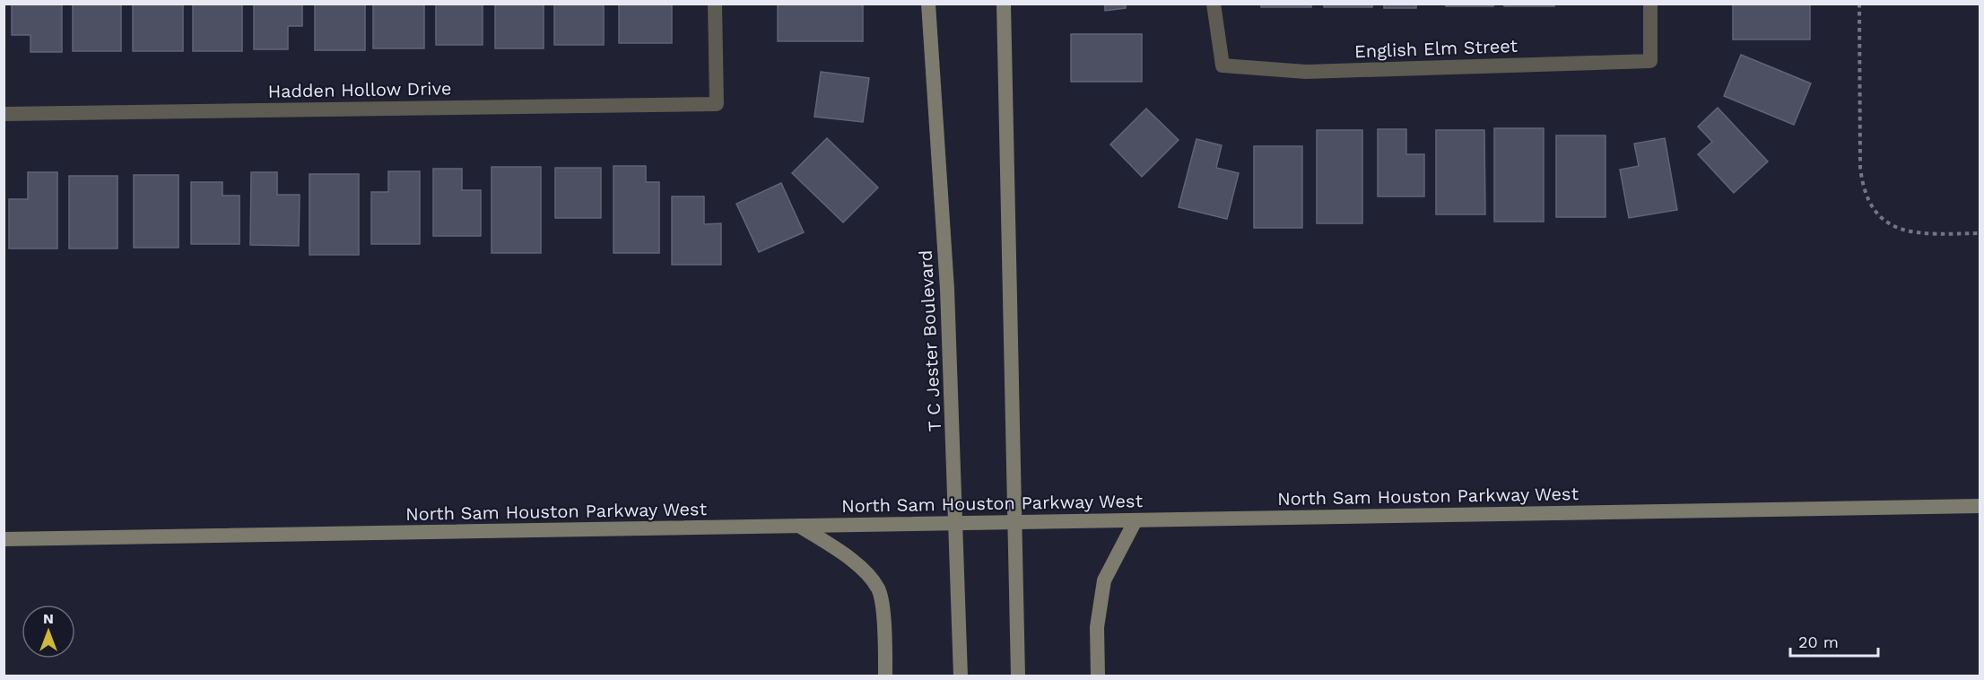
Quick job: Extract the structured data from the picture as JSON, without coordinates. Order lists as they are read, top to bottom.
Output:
{
  "streets": {
    "main road": ["T C Jester Boulevard", "North Sam Houston Parkway West"],
    "street": ["English Elm Street", "Hadden Hollow Drive"]
  },
  "crossings": [
    ["T C Jester Boulevard", "North Sam Houston Parkway West"]
  ],
  "scale_bar": "20 m",
  "north": "top"
}
